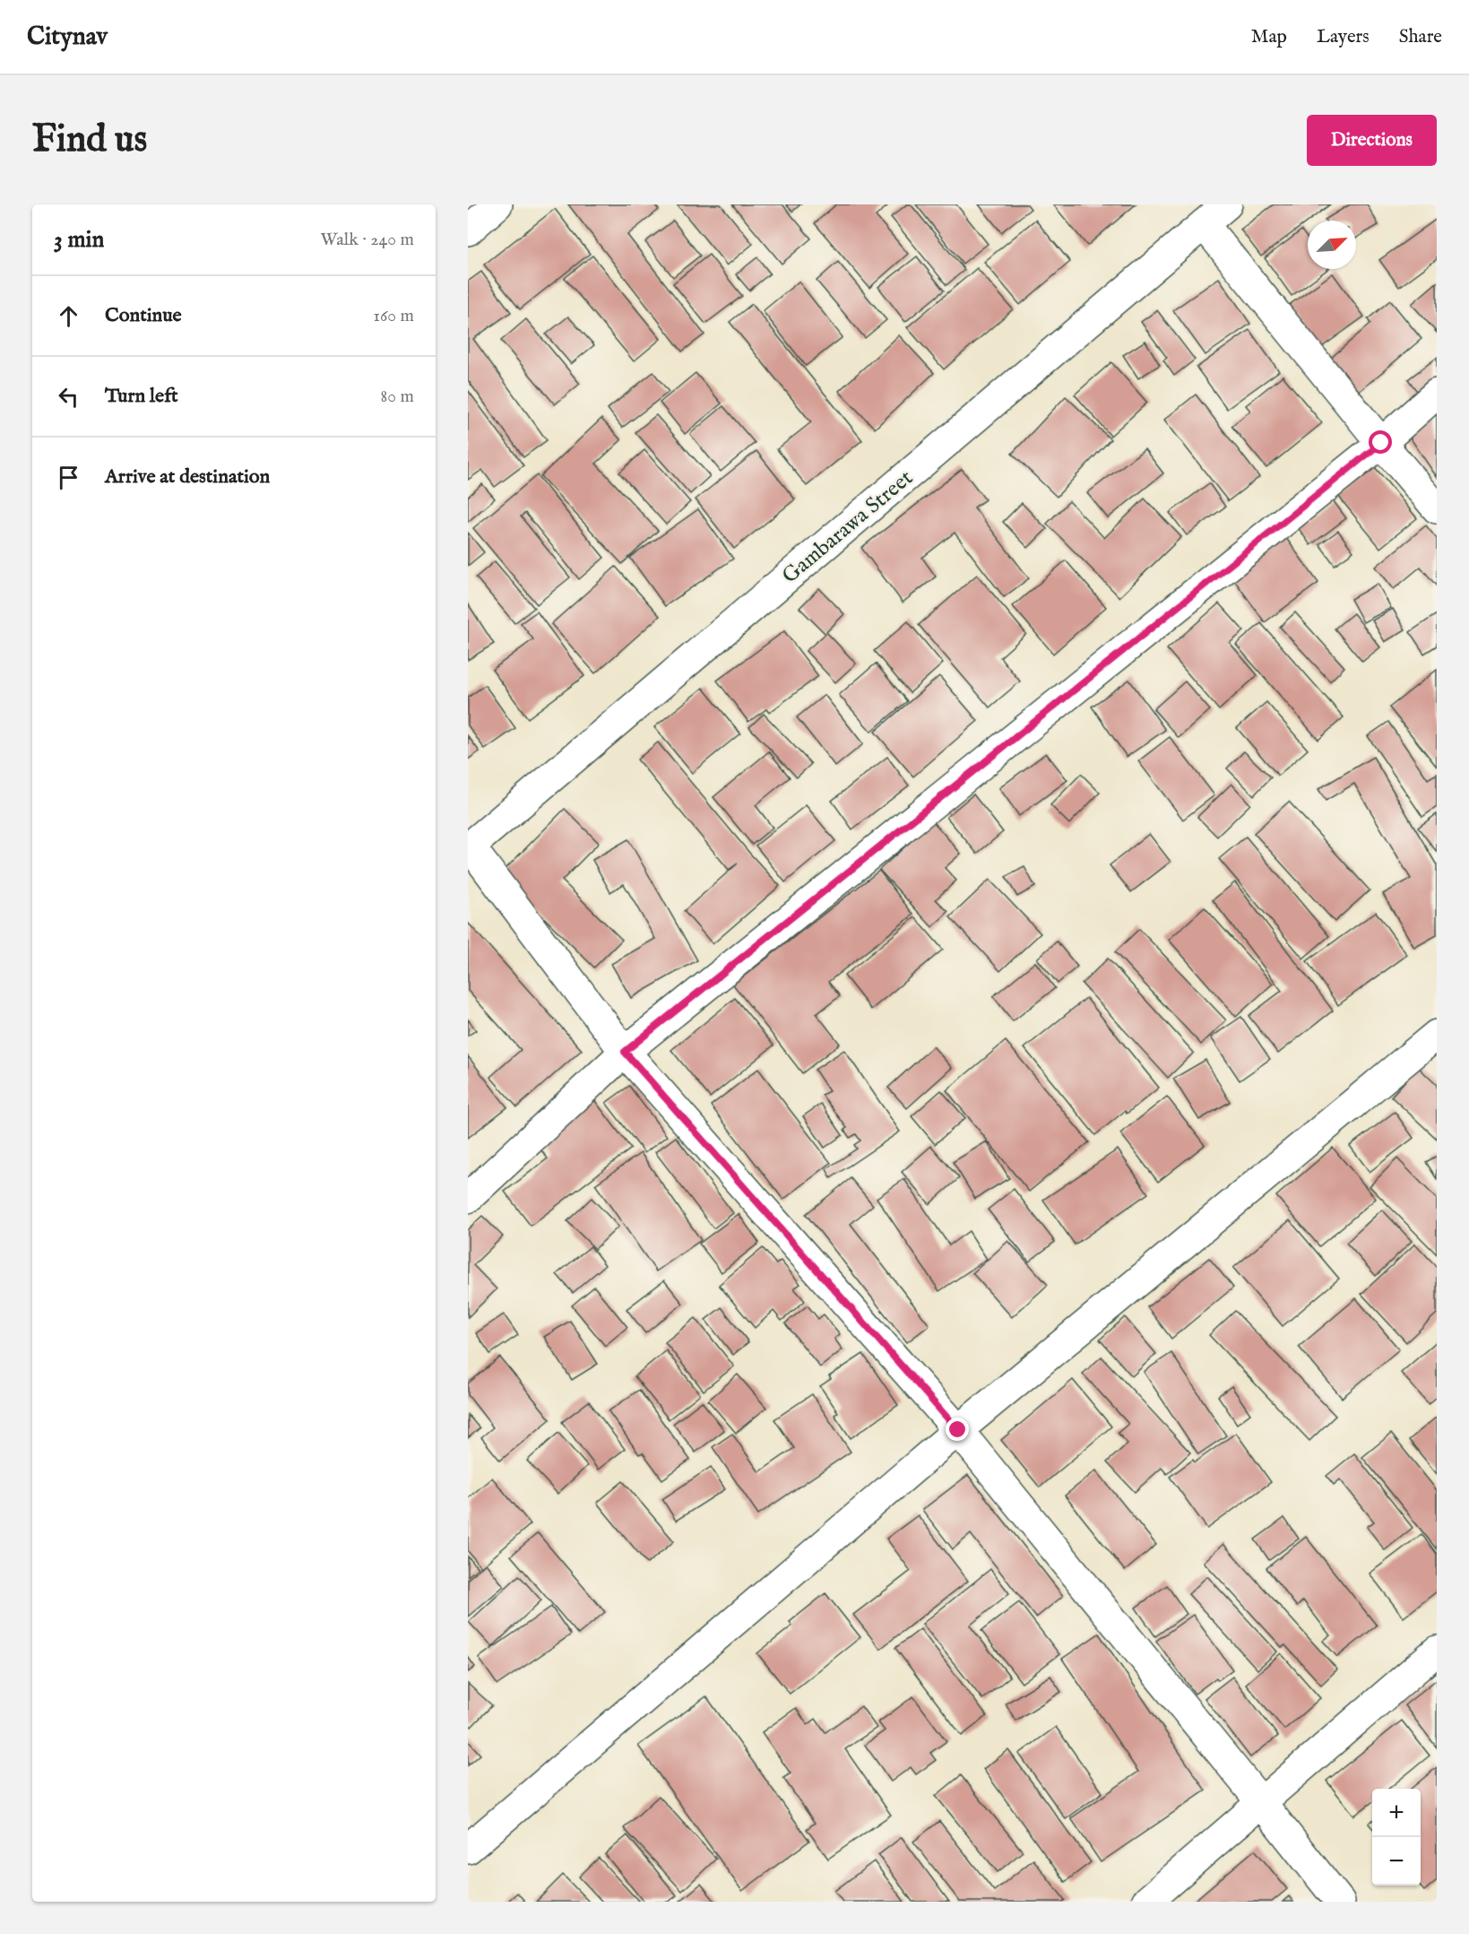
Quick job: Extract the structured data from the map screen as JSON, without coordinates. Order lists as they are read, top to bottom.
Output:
{
  "streets": {
    "street": ["Gambarawa Street"]
  },
  "north": "top right",
  "page": {
    "header": "Citynav",
    "nav": ["Map", "Layers", "Share"],
    "buttons": "Directions",
    "title": "Find us",
    "heading": ["3 min", "Walk · 240 m"],
    "list": [
      ["Continue", "160 m"],
      ["Turn left", "80 m"],
      "Arrive at destination"
    ],
    "map_buttons": ["+", "−"]
  }
}
